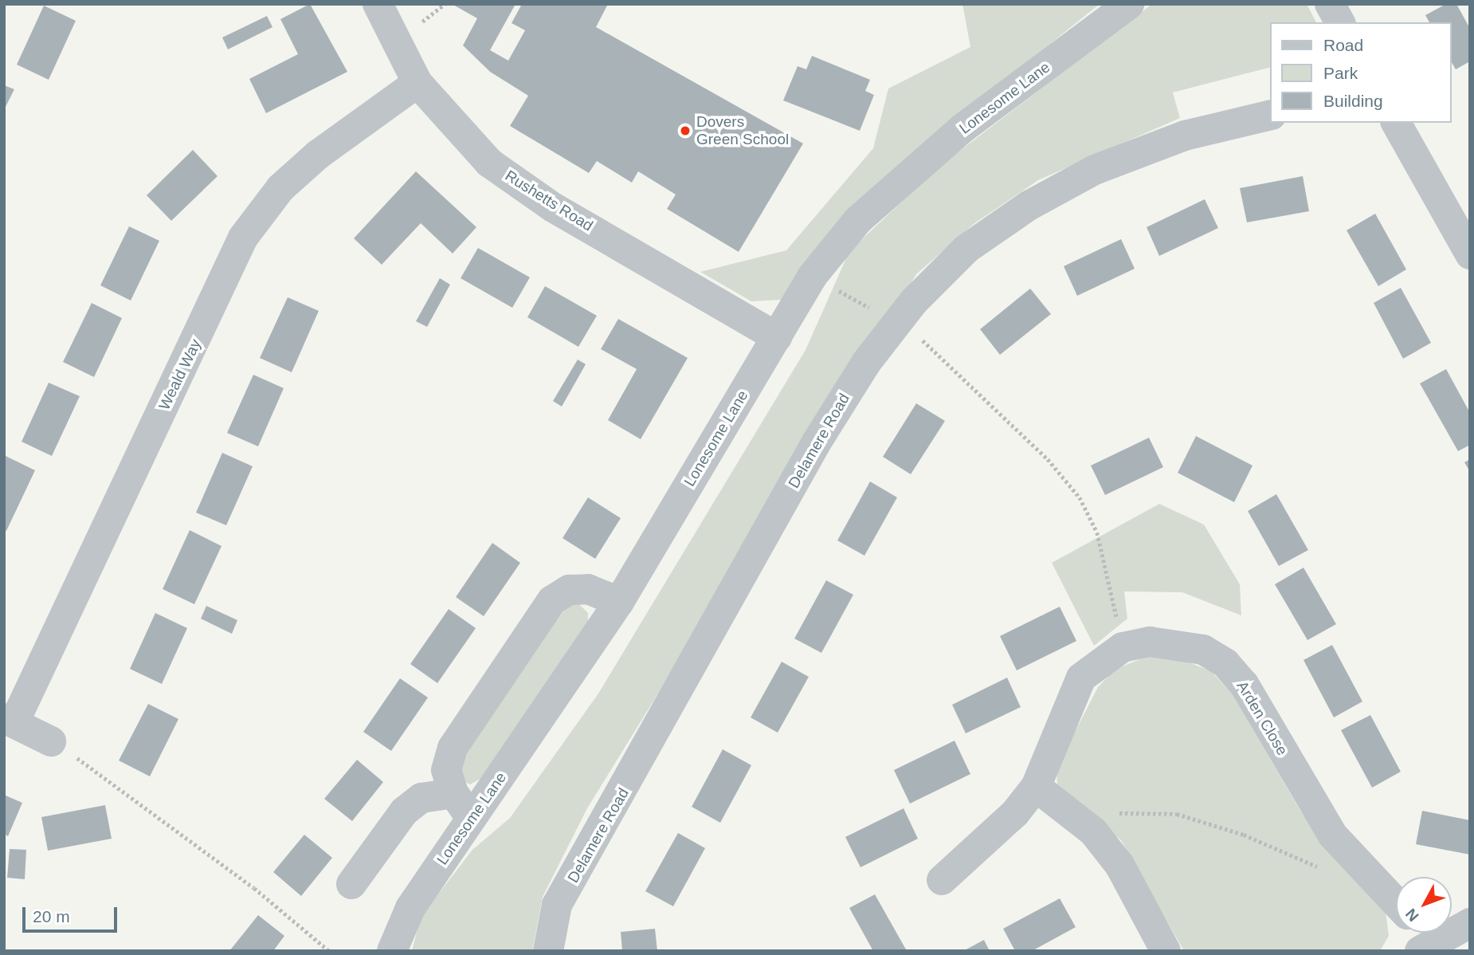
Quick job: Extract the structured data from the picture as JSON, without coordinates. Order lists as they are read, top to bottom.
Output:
{
  "streets": {
    "street": [
      "Lonesome Lane",
      "Rushetts Road",
      "Weald Way",
      "Delamere Road",
      "Arden Close"
    ]
  },
  "crossings": [
    ["Lonesome Lane", "Rushetts Road"],
    ["Rushetts Road", "Weald Way"]
  ],
  "places": ["Dovers Green School"],
  "legend": ["Road", "Park", "Building"],
  "scale_bar": "20 m",
  "north": "bottom left"
}
